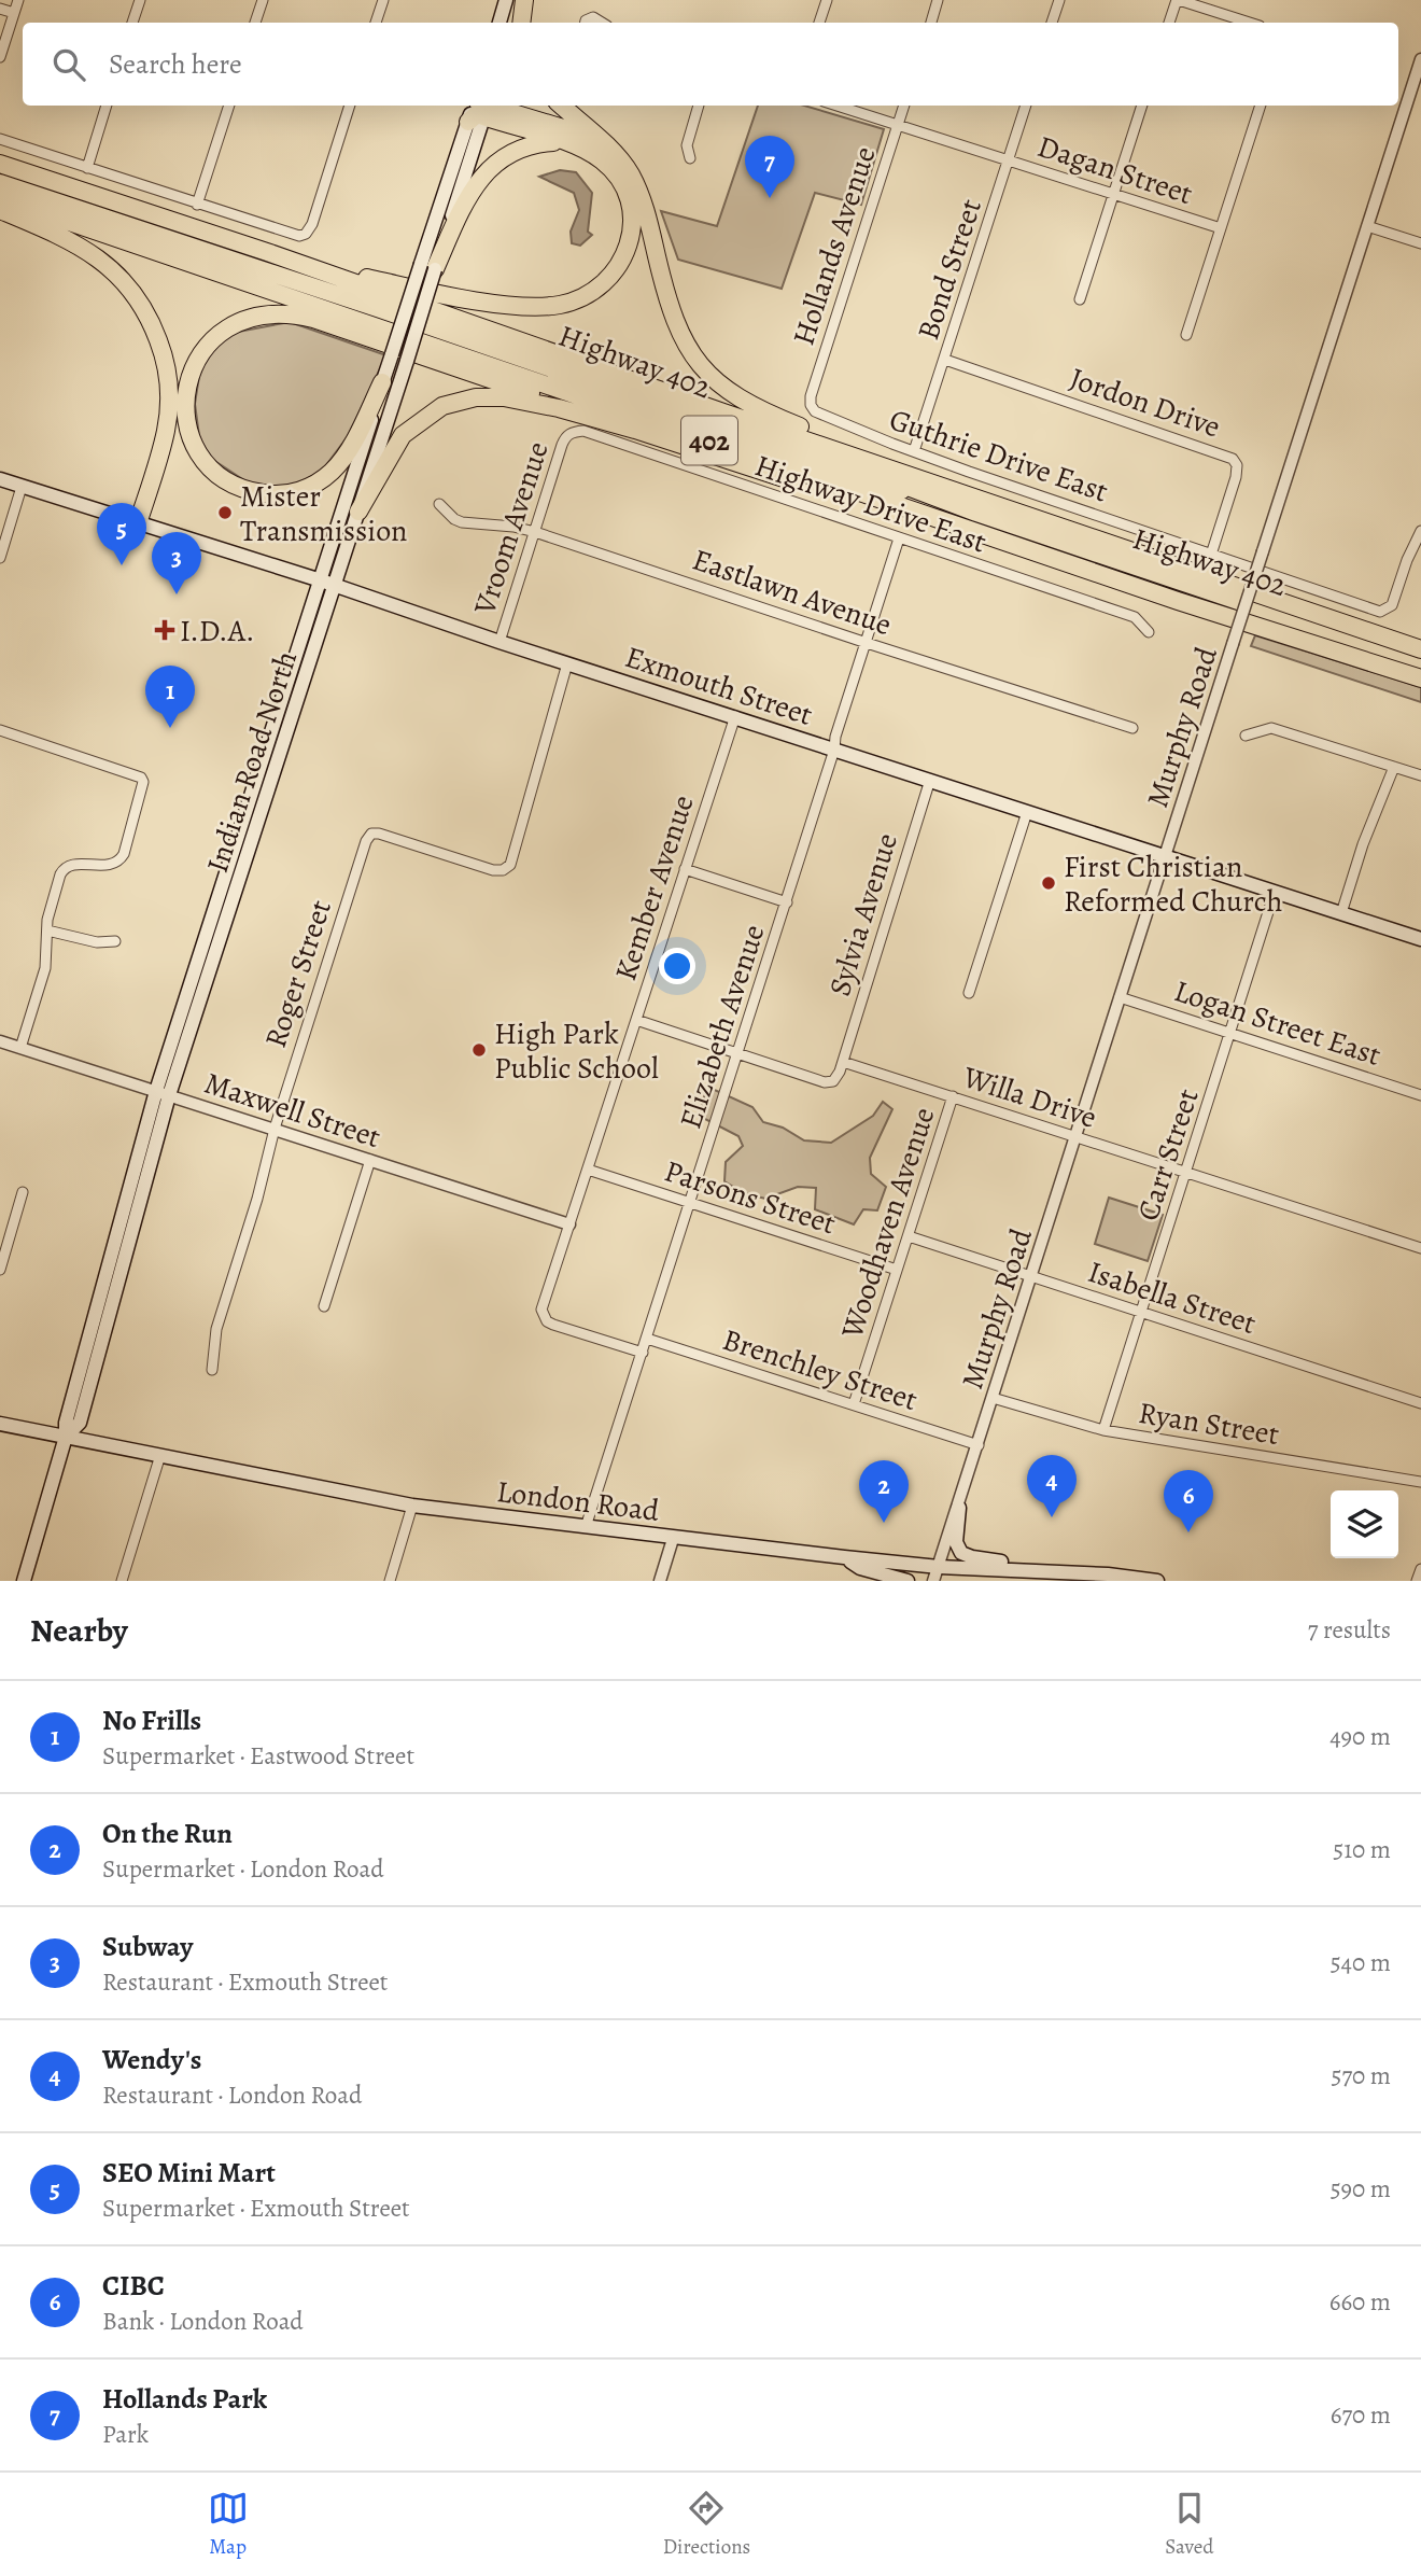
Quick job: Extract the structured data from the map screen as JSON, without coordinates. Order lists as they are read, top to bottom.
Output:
{
  "streets": {
    "highway": ["Highway 402", "402"],
    "main road": ["Exmouth Street", "Indian Road North", "London Road"],
    "street": [
      "Dagan Street",
      "Hollands Avenue",
      "Bond Street",
      "Jordon Drive",
      "Guthrie Drive East",
      "Highway Drive East",
      "Vroom Avenue",
      "Eastlawn Avenue",
      "Murphy Road",
      "Kember Avenue",
      "Sylvia Avenue",
      "Roger Street",
      "Logan Street East",
      "Elizabeth Avenue",
      "Willa Drive",
      "Maxwell Street",
      "Carr Street",
      "Parsons Street",
      "Woodhaven Avenue",
      "Isabella Street",
      "Brenchley Street",
      "Ryan Street"
    ]
  },
  "crossings": [
    ["Dagan Street", "Hollands Avenue"],
    ["Dagan Street", "Bond Street"],
    ["Hollands Avenue", "Guthrie Drive East"],
    ["Bond Street", "Jordon Drive"],
    ["Bond Street", "Guthrie Drive East"],
    ["Jordon Drive", "Guthrie Drive East"],
    ["Highway Drive East", "Vroom Avenue"],
    ["Highway Drive East", "Elizabeth Avenue"],
    ["Vroom Avenue", "Eastlawn Avenue"],
    ["Vroom Avenue", "Exmouth Street"],
    ["Eastlawn Avenue", "Elizabeth Avenue"],
    ["Exmouth Street", "Murphy Road"],
    ["Exmouth Street", "Indian Road North"],
    ["Exmouth Street", "Kember Avenue"],
    ["Exmouth Street", "Sylvia Avenue"],
    ["Exmouth Street", "Roger Street"],
    ["Exmouth Street", "Elizabeth Avenue"],
    ["Exmouth Street", "Carr Street"],
    ["Murphy Road", "Logan Street East"],
    ["Murphy Road", "Willa Drive"],
    ["Murphy Road", "Isabella Street"],
    ["Murphy Road", "Brenchley Street"],
    ["Murphy Road", "Ryan Street"],
    ["Murphy Road", "London Road"],
    ["Indian Road North", "Maxwell Street"],
    ["Indian Road North", "London Road"],
    ["Kember Avenue", "Elizabeth Avenue"],
    ["Kember Avenue", "Maxwell Street"],
    ["Kember Avenue", "Parsons Street"],
    ["Sylvia Avenue", "Willa Drive"],
    ["Roger Street", "Maxwell Street"],
    ["Logan Street East", "Carr Street"],
    ["Elizabeth Avenue", "Parsons Street"],
    ["Elizabeth Avenue", "Brenchley Street"],
    ["Elizabeth Avenue", "London Road"],
    ["Willa Drive", "Carr Street"],
    ["Willa Drive", "Woodhaven Avenue"],
    ["Carr Street", "Isabella Street"],
    ["Carr Street", "Ryan Street"],
    ["Parsons Street", "Woodhaven Avenue"],
    ["Woodhaven Avenue", "Isabella Street"],
    ["Woodhaven Avenue", "Brenchley Street"]
  ],
  "places": {
    "other": ["Mister Transmission", "First Christian Reformed Church", "High Park Public School"],
    "health": ["I.D.A."]
  },
  "page": {
    "search": "Search here",
    "pins": [
      "7",
      "5",
      "3",
      "1",
      "4",
      "2",
      "6"
    ],
    "heading": ["Nearby", "7 results"],
    "list": [
      {
        "mark": "1",
        "name": "No Frills",
        "note": "Supermarket · Eastwood Street",
        "value": "490 m"
      },
      {
        "mark": "2",
        "name": "On the Run",
        "note": "Supermarket · London Road",
        "value": "510 m"
      },
      {
        "mark": "3",
        "name": "Subway",
        "note": "Restaurant · Exmouth Street",
        "value": "540 m"
      },
      {
        "mark": "4",
        "name": "Wendy's",
        "note": "Restaurant · London Road",
        "value": "570 m"
      },
      {
        "mark": "5",
        "name": "SEO Mini Mart",
        "note": "Supermarket · Exmouth Street",
        "value": "590 m"
      },
      {
        "mark": "6",
        "name": "CIBC",
        "note": "Bank · London Road",
        "value": "660 m"
      },
      {
        "mark": "7",
        "name": "Hollands Park",
        "note": "Park",
        "value": "670 m"
      }
    ],
    "nav": ["Map", "Directions", "Saved"]
  }
}
